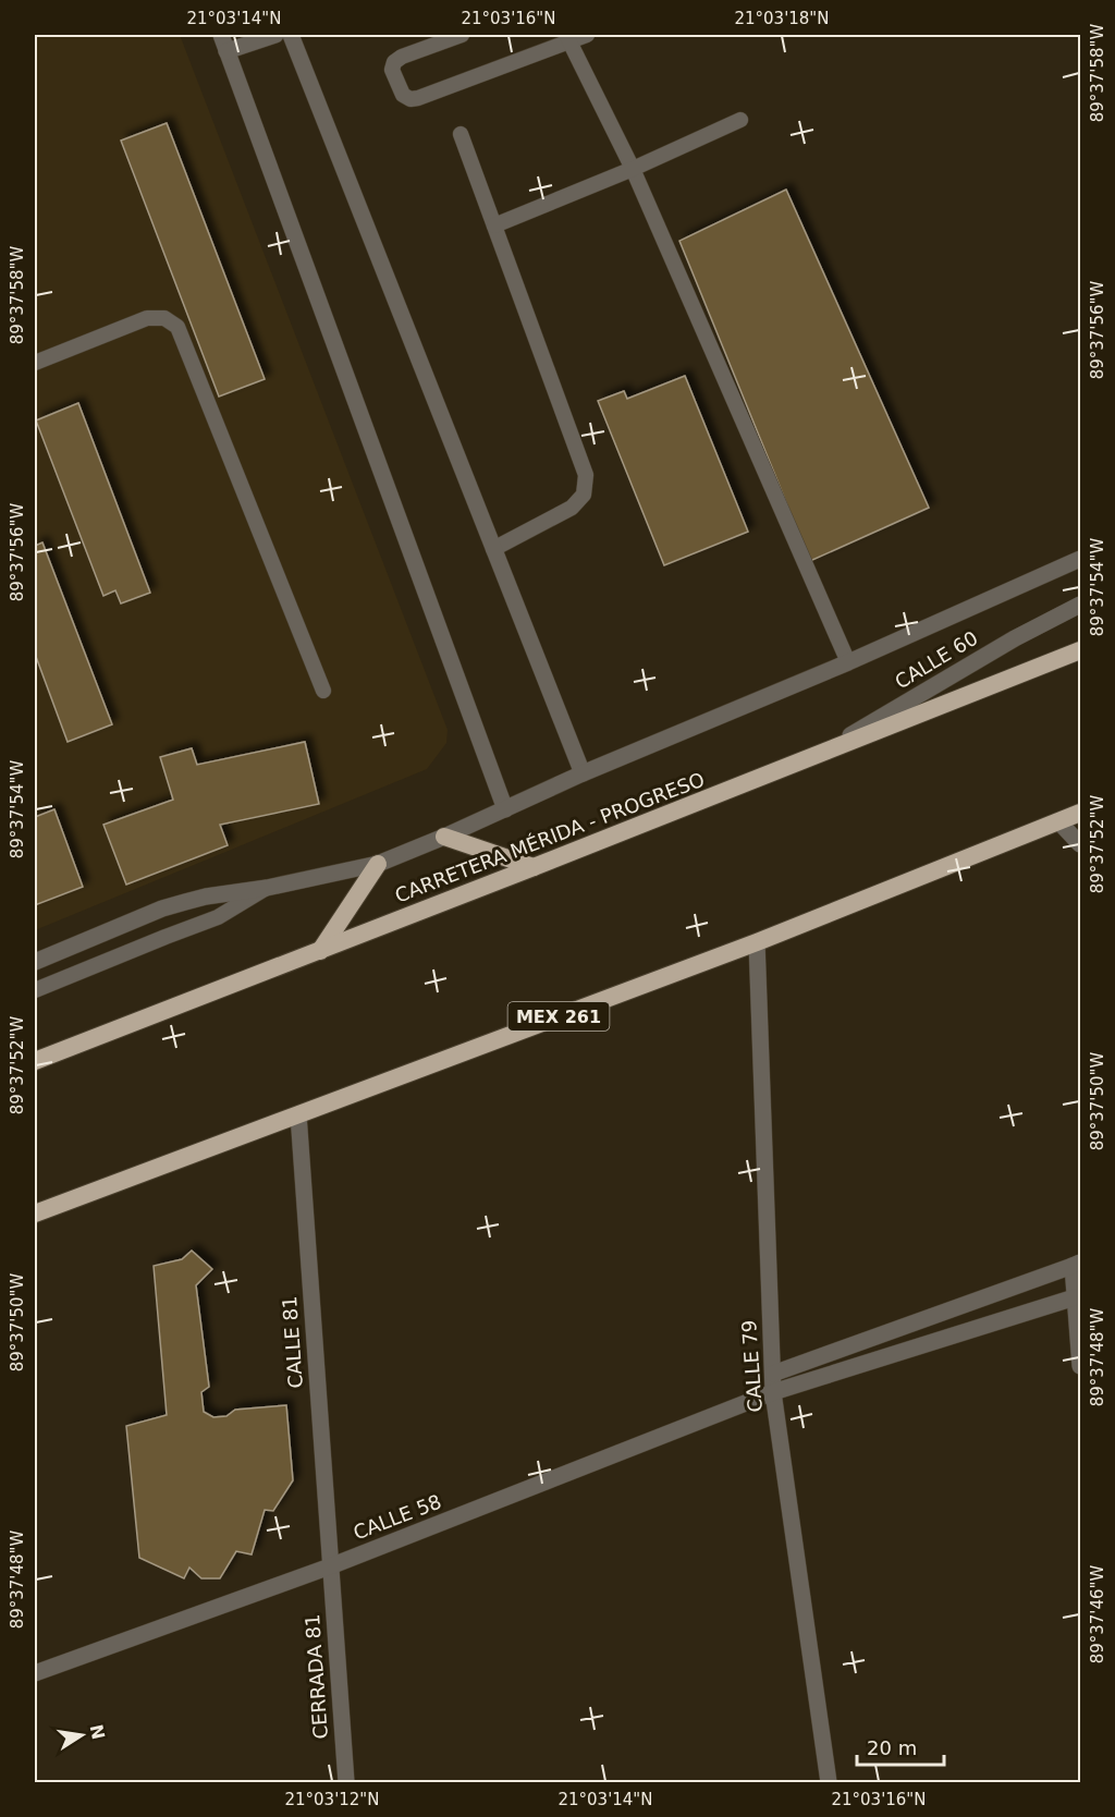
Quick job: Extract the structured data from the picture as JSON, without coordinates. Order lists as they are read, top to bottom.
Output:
{
  "streets": {
    "highway": ["CARRETERA MÉRIDA - PROGRESO", "MEX 261"],
    "street": [
      "CALLE 60",
      "CALLE 81",
      "CALLE 79",
      "CALLE 58",
      "CERRADA 81"
    ]
  },
  "crossings": [
    ["CALLE 60", "CARRETERA MÉRIDA - PROGRESO"],
    ["MEX 261", "CALLE 81"],
    ["MEX 261", "CALLE 79"],
    ["CALLE 81", "CALLE 58"],
    ["CALLE 81", "CERRADA 81"],
    ["CALLE 79", "CALLE 58"],
    ["CALLE 58", "CERRADA 81"]
  ],
  "scale_bar": "20 m",
  "north": "right",
  "coordinates": [
    "21°03'14\"N",
    "21°03'16\"N",
    "21°03'18\"N",
    "89°37'58\"W",
    "89°37'56\"W",
    "89°37'54\"W",
    "89°37'52\"W",
    "89°37'50\"W",
    "89°37'48\"W",
    "89°37'46\"W",
    "21°03'12\"N"
  ]
}
